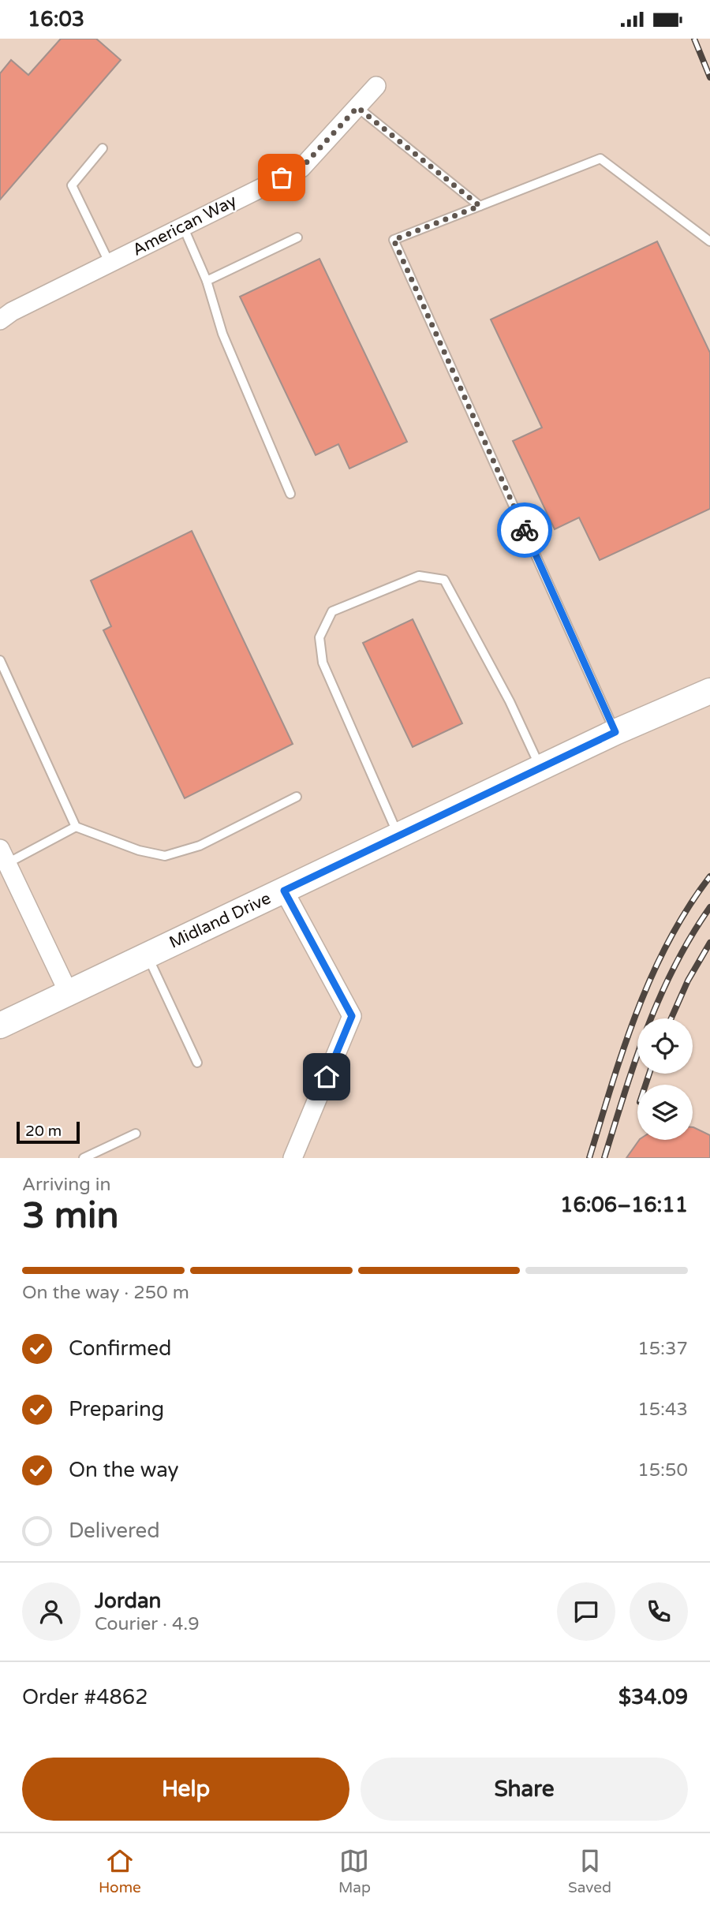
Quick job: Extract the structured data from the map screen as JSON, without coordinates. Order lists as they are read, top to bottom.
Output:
{
  "streets": {
    "street": ["American Way", "Midland Drive"]
  },
  "scale_bar": "20 m",
  "page": {
    "status": "16:03",
    "scale": "20 m",
    "heading": ["3 min", "Arriving in", "16:06–16:11"],
    "panel": [
      "Jordan",
      "Courier · 4.9",
      "Order #4862",
      "$34.09"
    ],
    "bar": "On the way · 250 m",
    "list": [
      ["Confirmed", "15:37"],
      ["Preparing", "15:43"],
      ["On the way", "15:50"],
      "Delivered"
    ],
    "buttons": ["Help", "Share"],
    "tabs": ["Home", "Map", "Saved"]
  }
}
